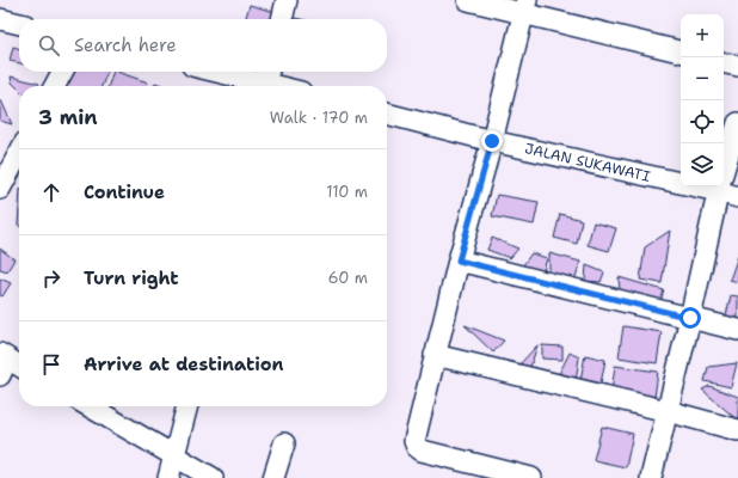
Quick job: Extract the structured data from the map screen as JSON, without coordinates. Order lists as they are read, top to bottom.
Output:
{
  "streets": {
    "street": ["JALAN SUKAWATI"]
  },
  "page": {
    "map_buttons": ["+", "−"],
    "search": "Search here",
    "heading": ["3 min", "Walk · 170 m"],
    "list": [
      ["Continue", "110 m"],
      ["Turn right", "60 m"],
      "Arrive at destination"
    ]
  }
}
